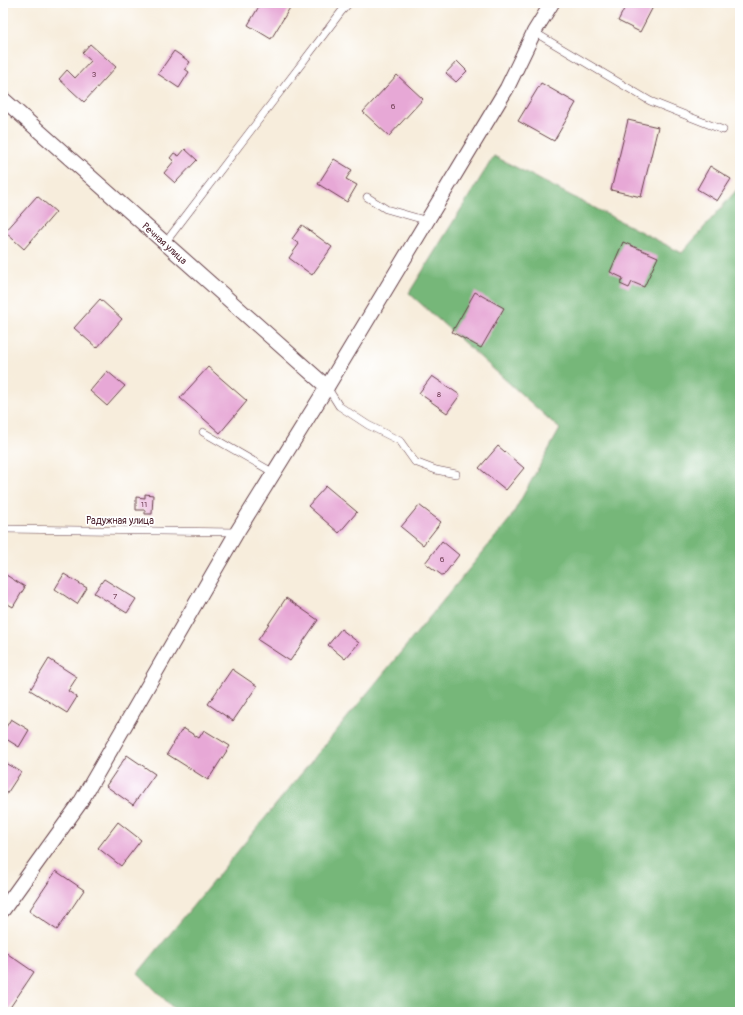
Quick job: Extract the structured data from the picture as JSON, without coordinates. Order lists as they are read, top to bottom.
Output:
{
  "streets": {
    "street": ["Речная улица"],
    "lane": ["Радужная улица"]
  },
  "house_numbers": [
    "3",
    "6",
    "8",
    "11",
    "6",
    "7"
  ]
}
